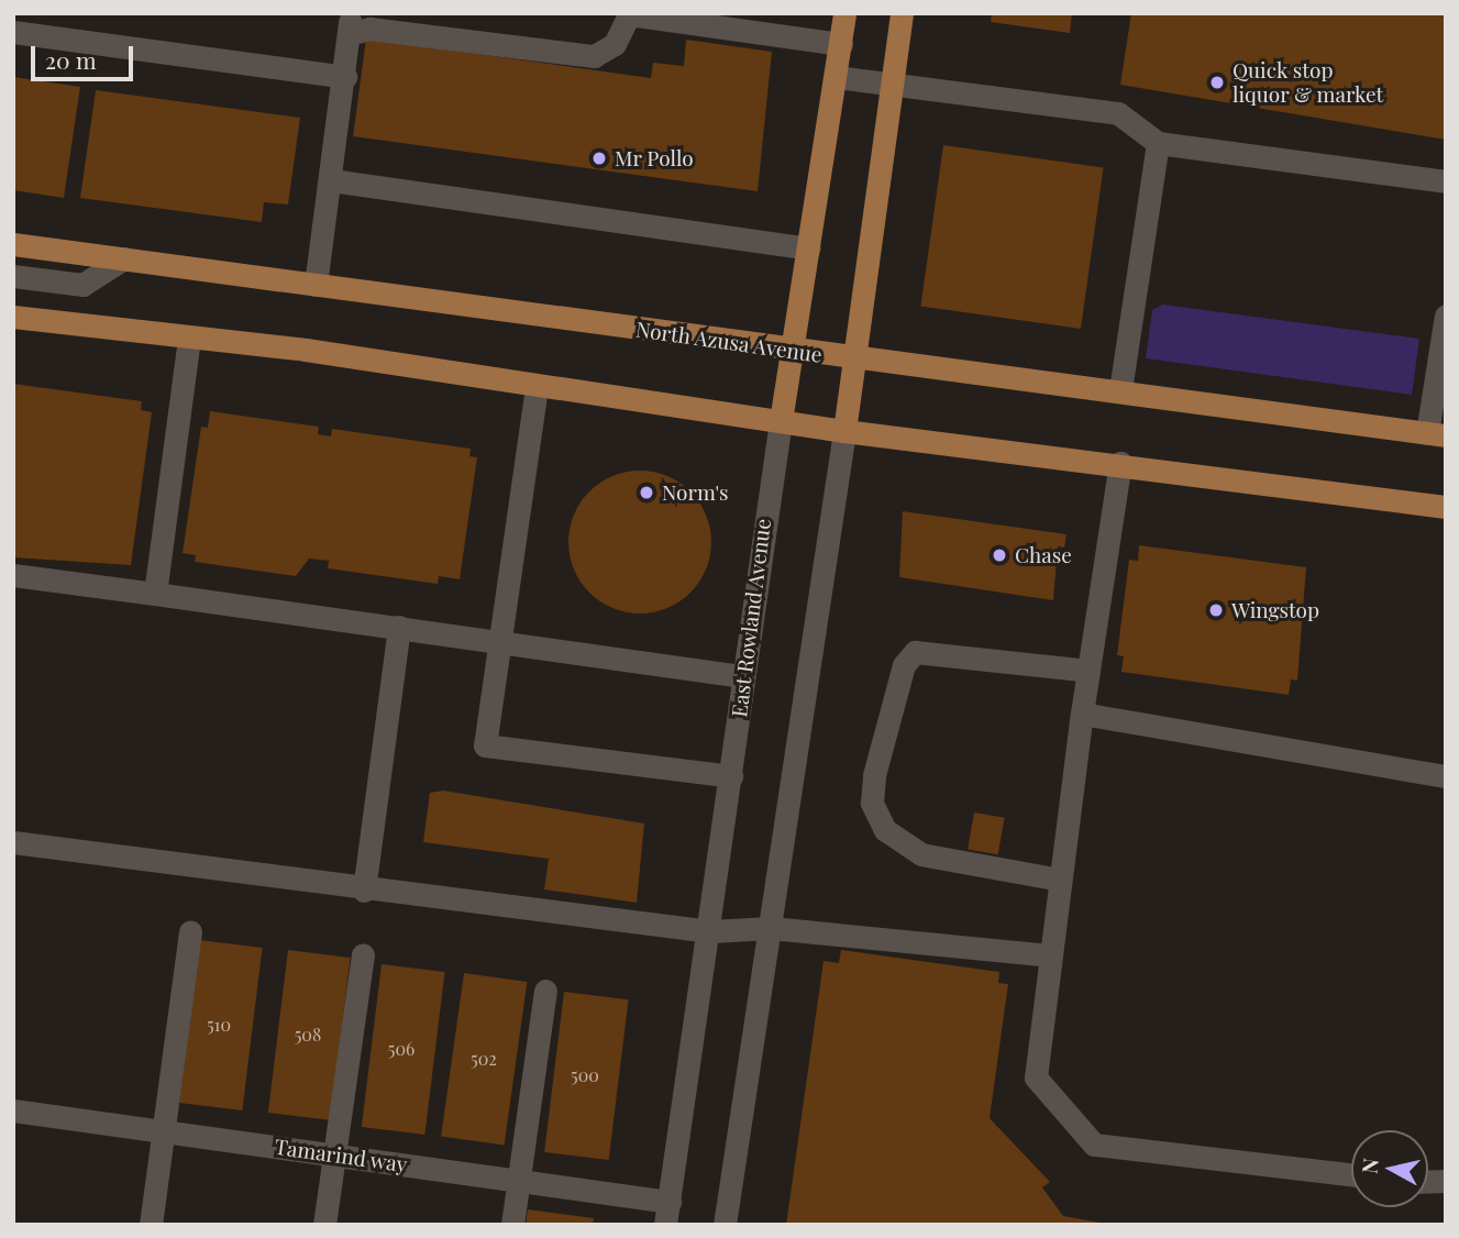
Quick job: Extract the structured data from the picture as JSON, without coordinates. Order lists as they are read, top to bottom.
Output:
{
  "streets": {
    "main road": ["North Azusa Avenue", "East Rowland Avenue"],
    "street": ["Tamarind way"]
  },
  "crossings": [
    ["North Azusa Avenue", "East Rowland Avenue"],
    ["East Rowland Avenue", "Tamarind way"]
  ],
  "places": [
    "Quick stop liquor & market",
    "Mr Pollo",
    "Norm's",
    "Chase",
    "Wingstop"
  ],
  "house_numbers": [
    "510",
    "508",
    "506",
    "502",
    "500"
  ],
  "scale_bar": "20 m",
  "north": "left"
}
